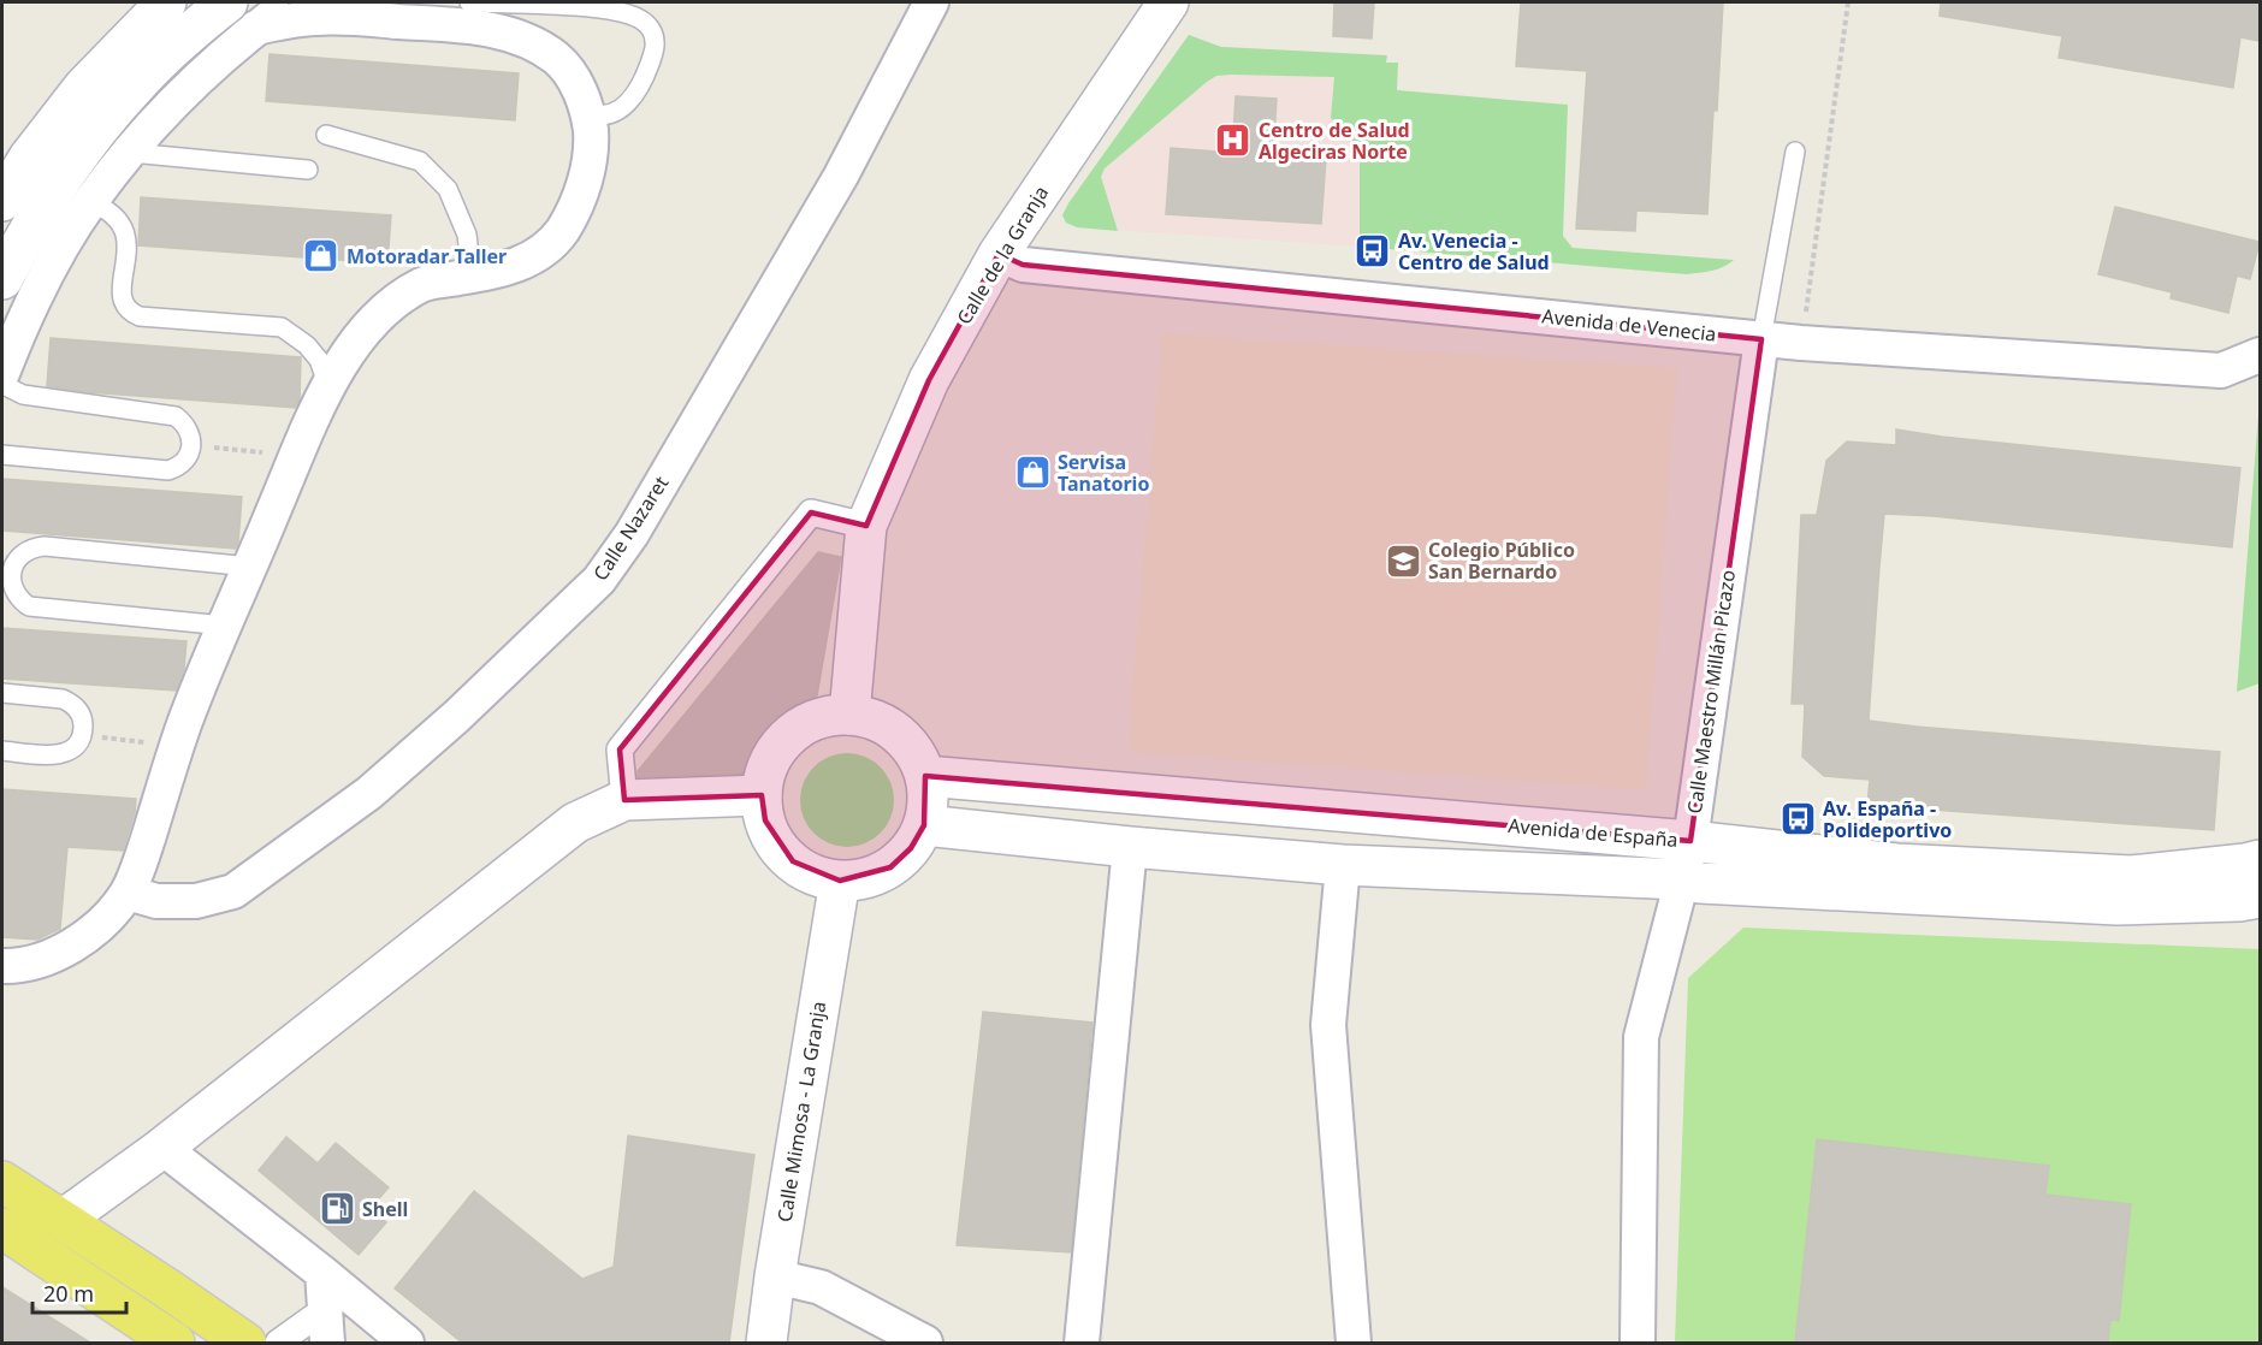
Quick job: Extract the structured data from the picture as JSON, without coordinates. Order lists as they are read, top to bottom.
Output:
{
  "streets": {
    "main road": ["Calle de la Granja", "Avenida de España", "Calle Mimosa - La Granja"],
    "street": ["Avenida de Venecia", "Calle Nazaret", "Calle Maestro Millán Picazo"]
  },
  "crossings": [
    ["Calle de la Granja", "Avenida de Venecia"],
    ["Calle de la Granja", "Avenida de España"],
    ["Calle de la Granja", "Calle Mimosa - La Granja"],
    ["Avenida de Venecia", "Calle Maestro Millán Picazo"],
    ["Calle Maestro Millán Picazo", "Avenida de España"],
    ["Avenida de España", "Calle Mimosa - La Granja"]
  ],
  "places": {
    "hospital": ["Centro de Salud Algeciras Norte"],
    "bus stop": ["Av. Venecia - Centro de Salud", "Av. España - Polideportivo"],
    "shop": ["Motoradar Taller", "Servisa Tanatorio"],
    "school or university": ["Colegio Público San Bernardo"],
    "fuel station": ["Shell"]
  },
  "scale_bar": "20 m"
}
